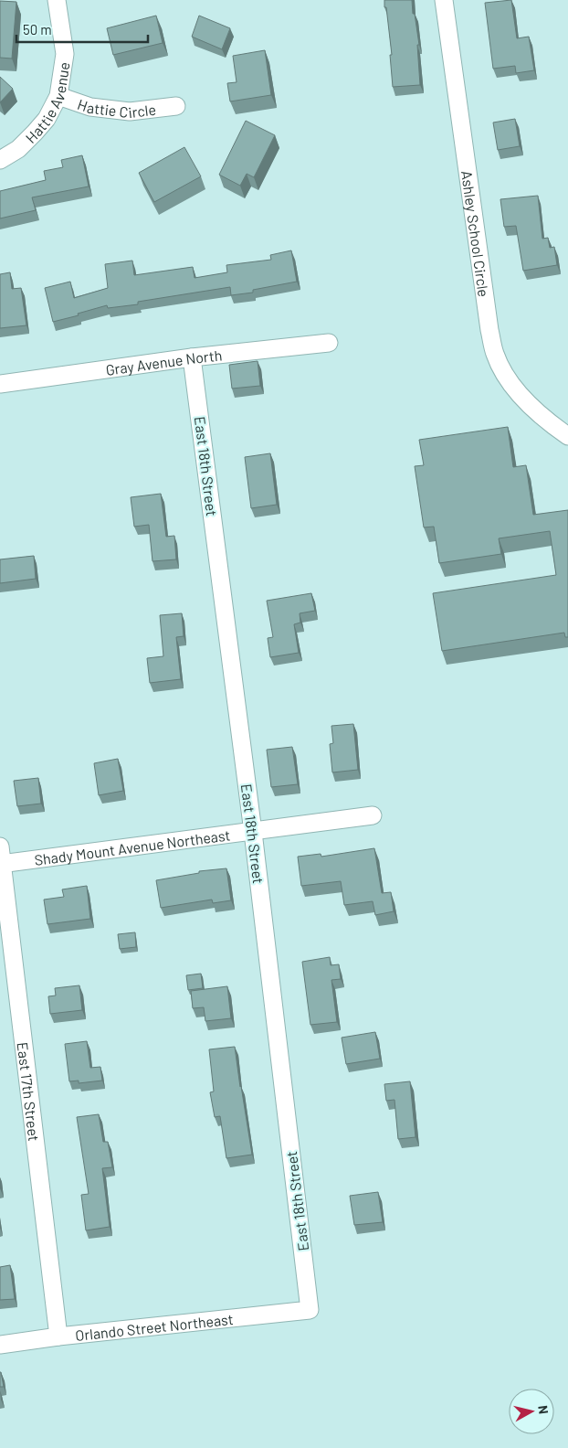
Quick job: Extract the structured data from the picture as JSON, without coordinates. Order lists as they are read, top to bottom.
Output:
{
  "streets": {
    "street": [
      "Hattie Avenue",
      "Hattie Circle",
      "Ashley School Circle",
      "Gray Avenue North",
      "East 18th Street",
      "Shady Mount Avenue Northeast",
      "East 17th Street",
      "Orlando Street Northeast"
    ]
  },
  "crossings": [
    ["Hattie Avenue", "Hattie Circle"],
    ["Gray Avenue North", "East 18th Street"],
    ["East 18th Street", "Shady Mount Avenue Northeast"],
    ["East 18th Street", "Orlando Street Northeast"],
    ["Shady Mount Avenue Northeast", "East 17th Street"],
    ["East 17th Street", "Orlando Street Northeast"]
  ],
  "scale_bar": "50 m",
  "north": "right"
}
